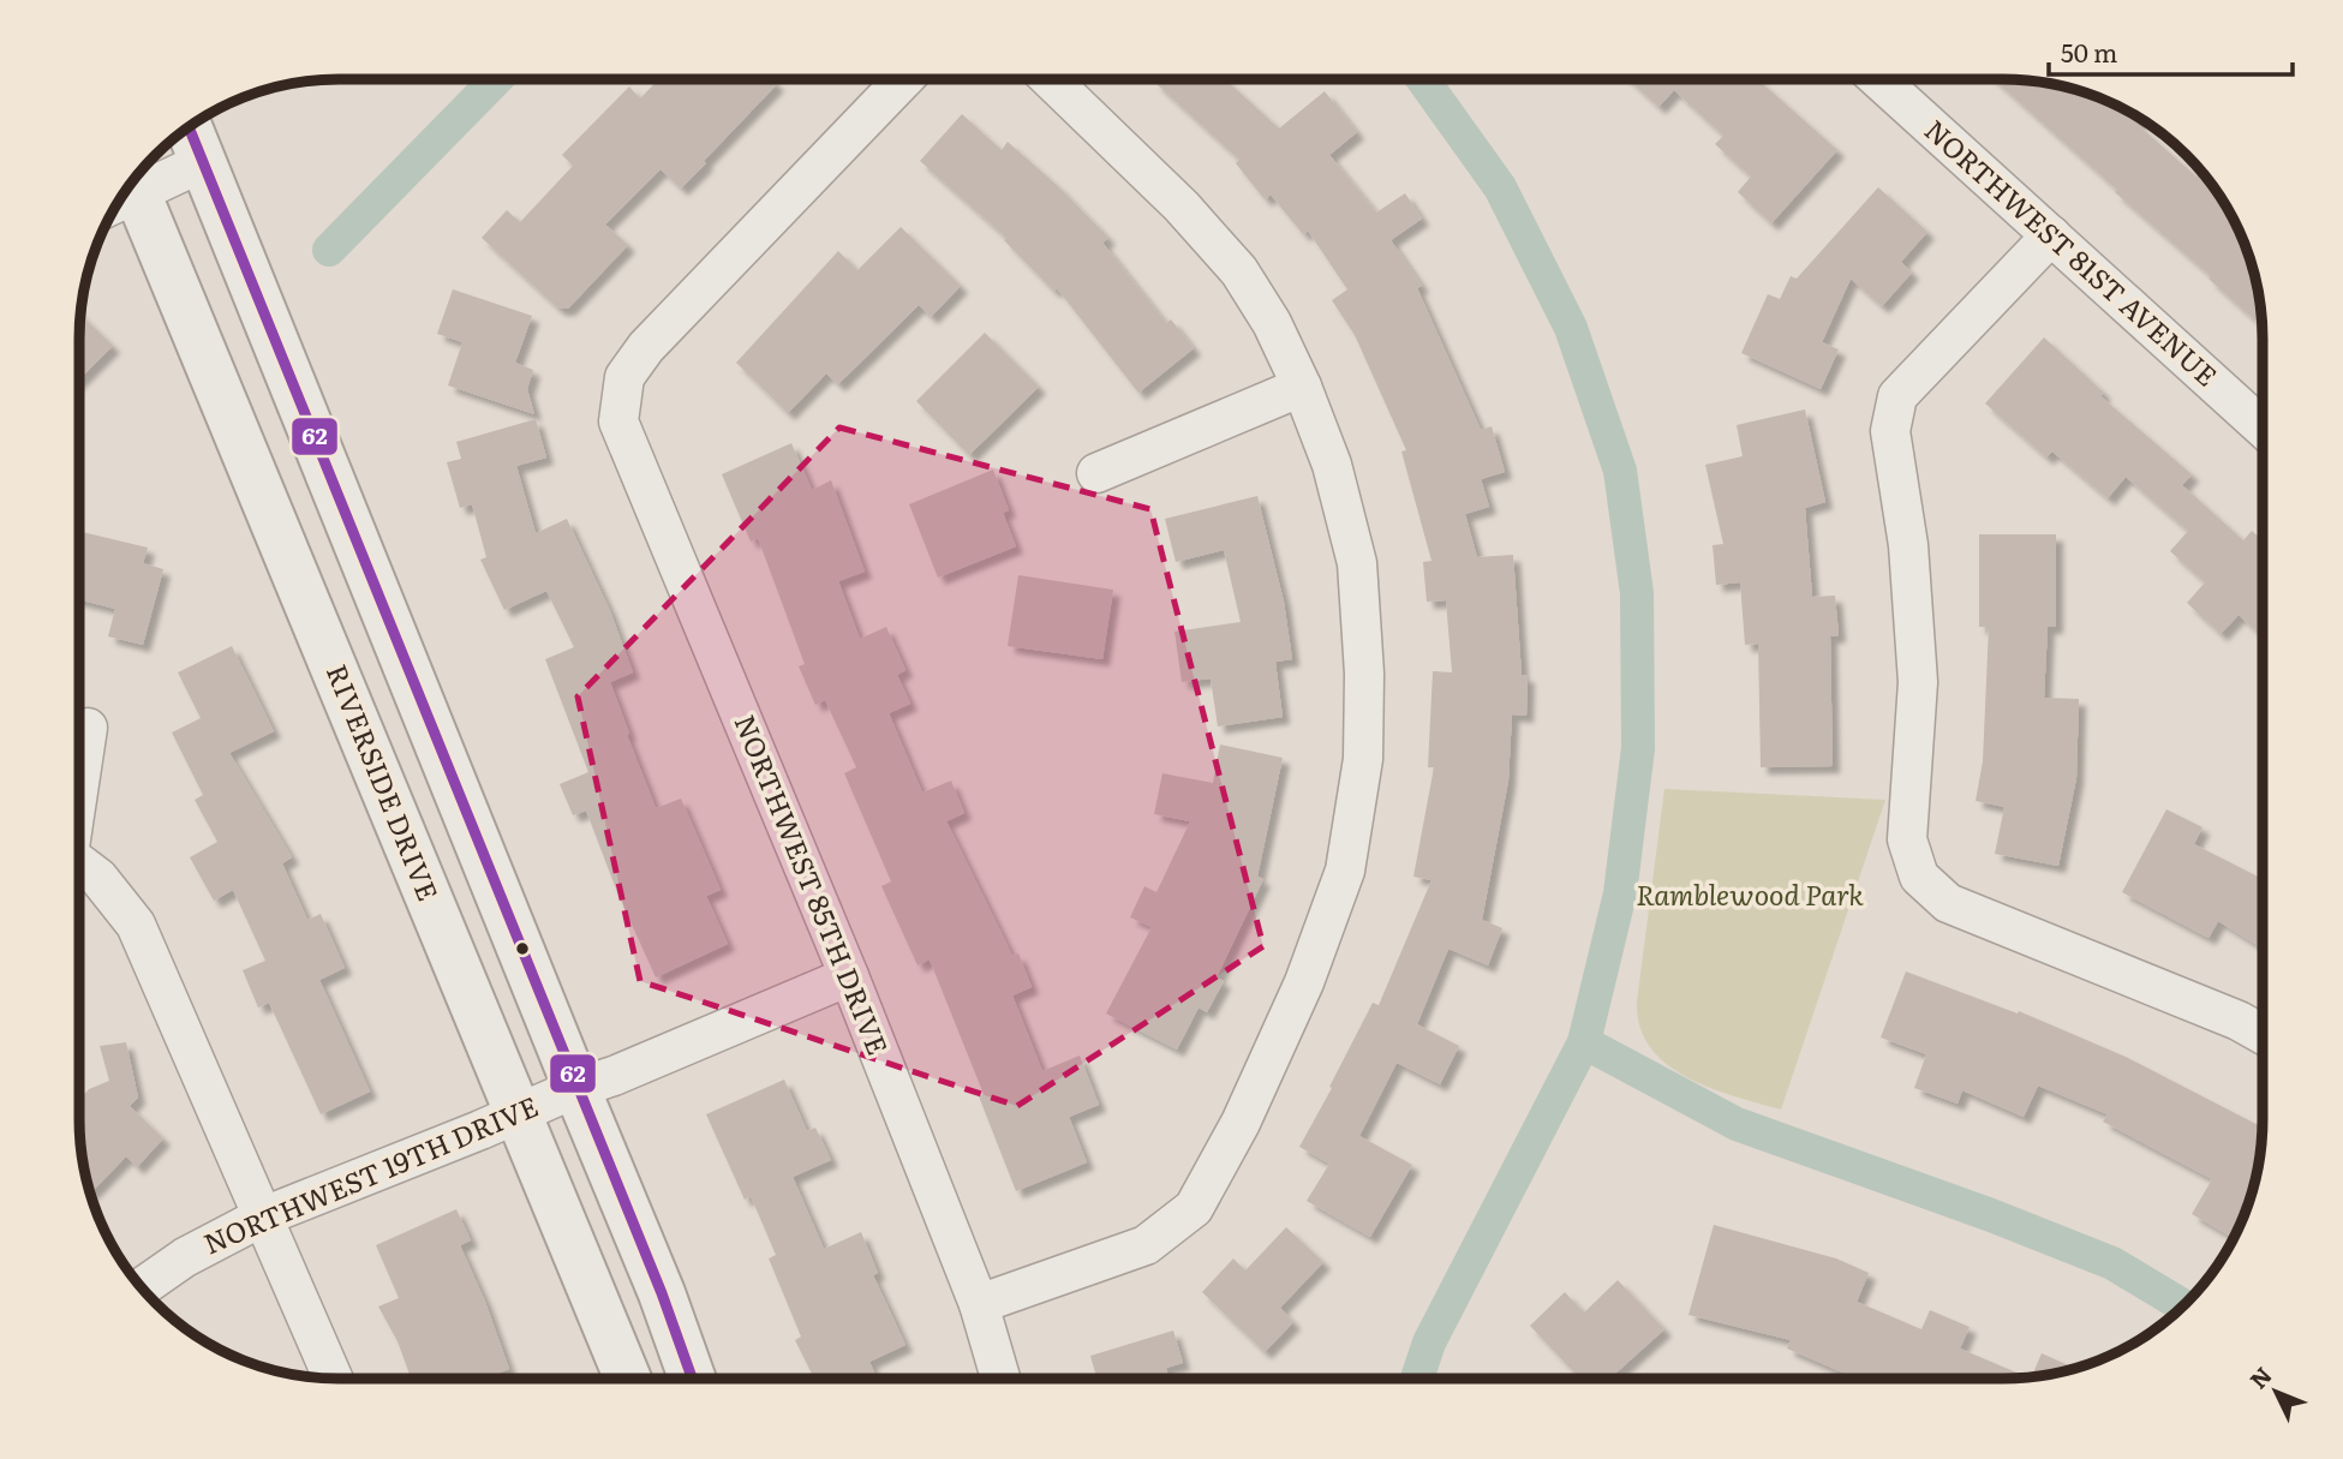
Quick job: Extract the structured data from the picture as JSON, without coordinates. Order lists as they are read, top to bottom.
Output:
{
  "streets": {
    "street": [
      "NORTHWEST 81ST AVENUE",
      "RIVERSIDE DRIVE",
      "NORTHWEST 85TH DRIVE",
      "NORTHWEST 19TH DRIVE"
    ]
  },
  "crossings": [
    ["RIVERSIDE DRIVE", "NORTHWEST 19TH DRIVE"],
    ["NORTHWEST 85TH DRIVE", "NORTHWEST 19TH DRIVE"]
  ],
  "parks": ["Ramblewood Park"],
  "lines": ["transit line 62"],
  "scale_bar": "50 m",
  "north": "top left"
}
